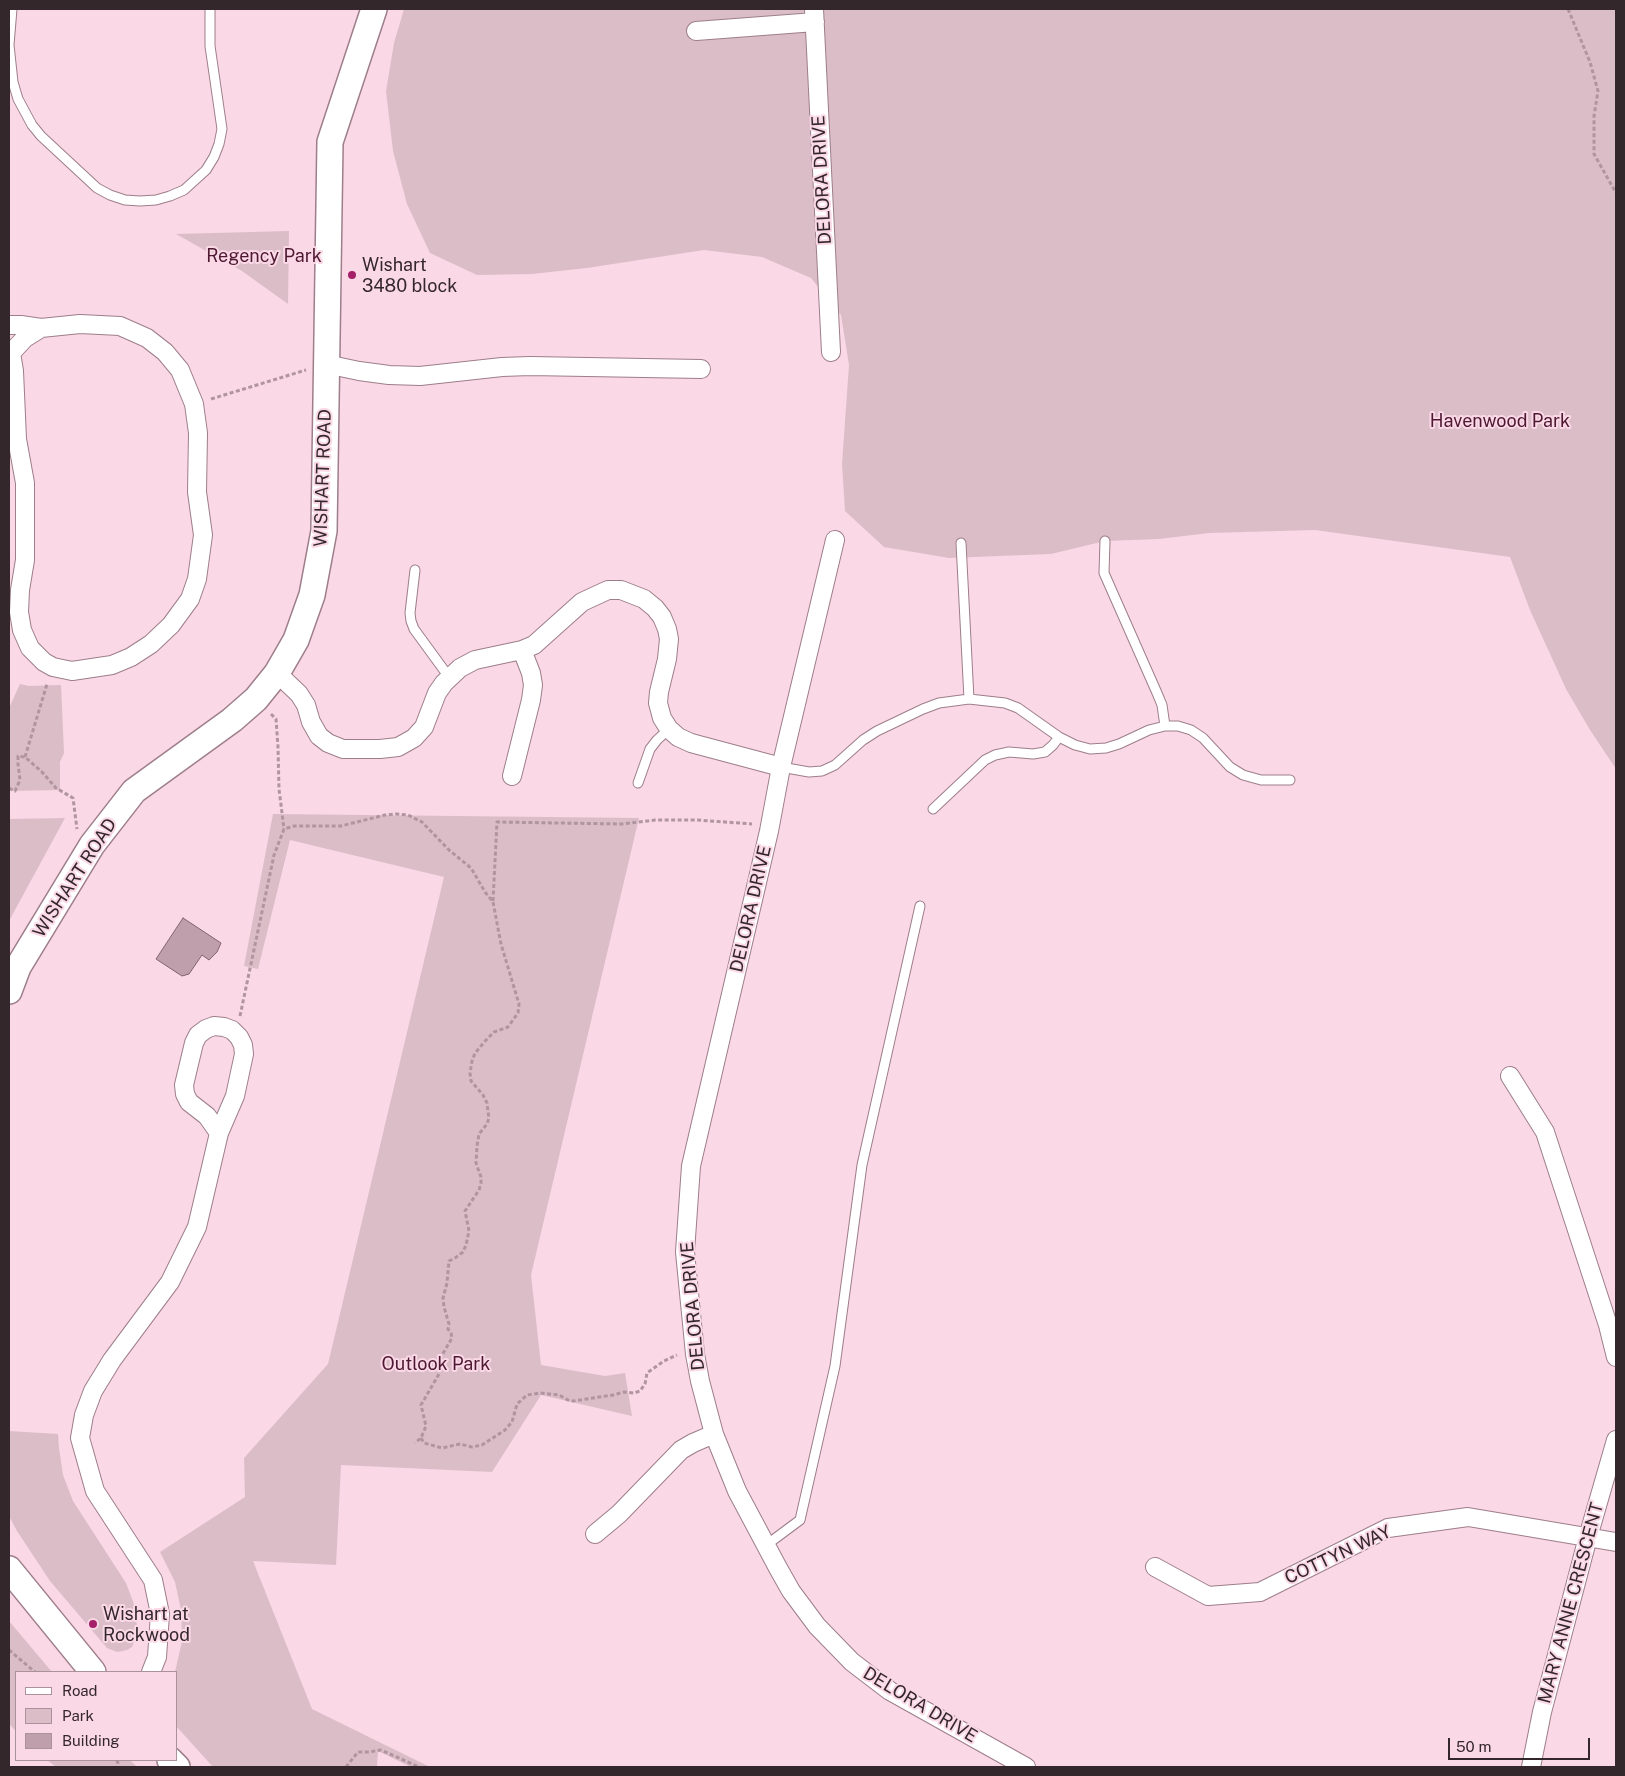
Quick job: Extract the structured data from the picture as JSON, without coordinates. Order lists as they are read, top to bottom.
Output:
{
  "streets": {
    "street": [
      "DELORA DRIVE",
      "WISHART ROAD",
      "COTTYN WAY",
      "MARY ANNE CRESCENT"
    ]
  },
  "crossings": [
    ["COTTYN WAY", "MARY ANNE CRESCENT"]
  ],
  "parks": ["Regency Park", "Havenwood Park", "Outlook Park"],
  "places": ["Wishart 3480 block", "Wishart at Rockwood"],
  "legend": ["Road", "Park", "Building"],
  "scale_bar": "50 m"
}
